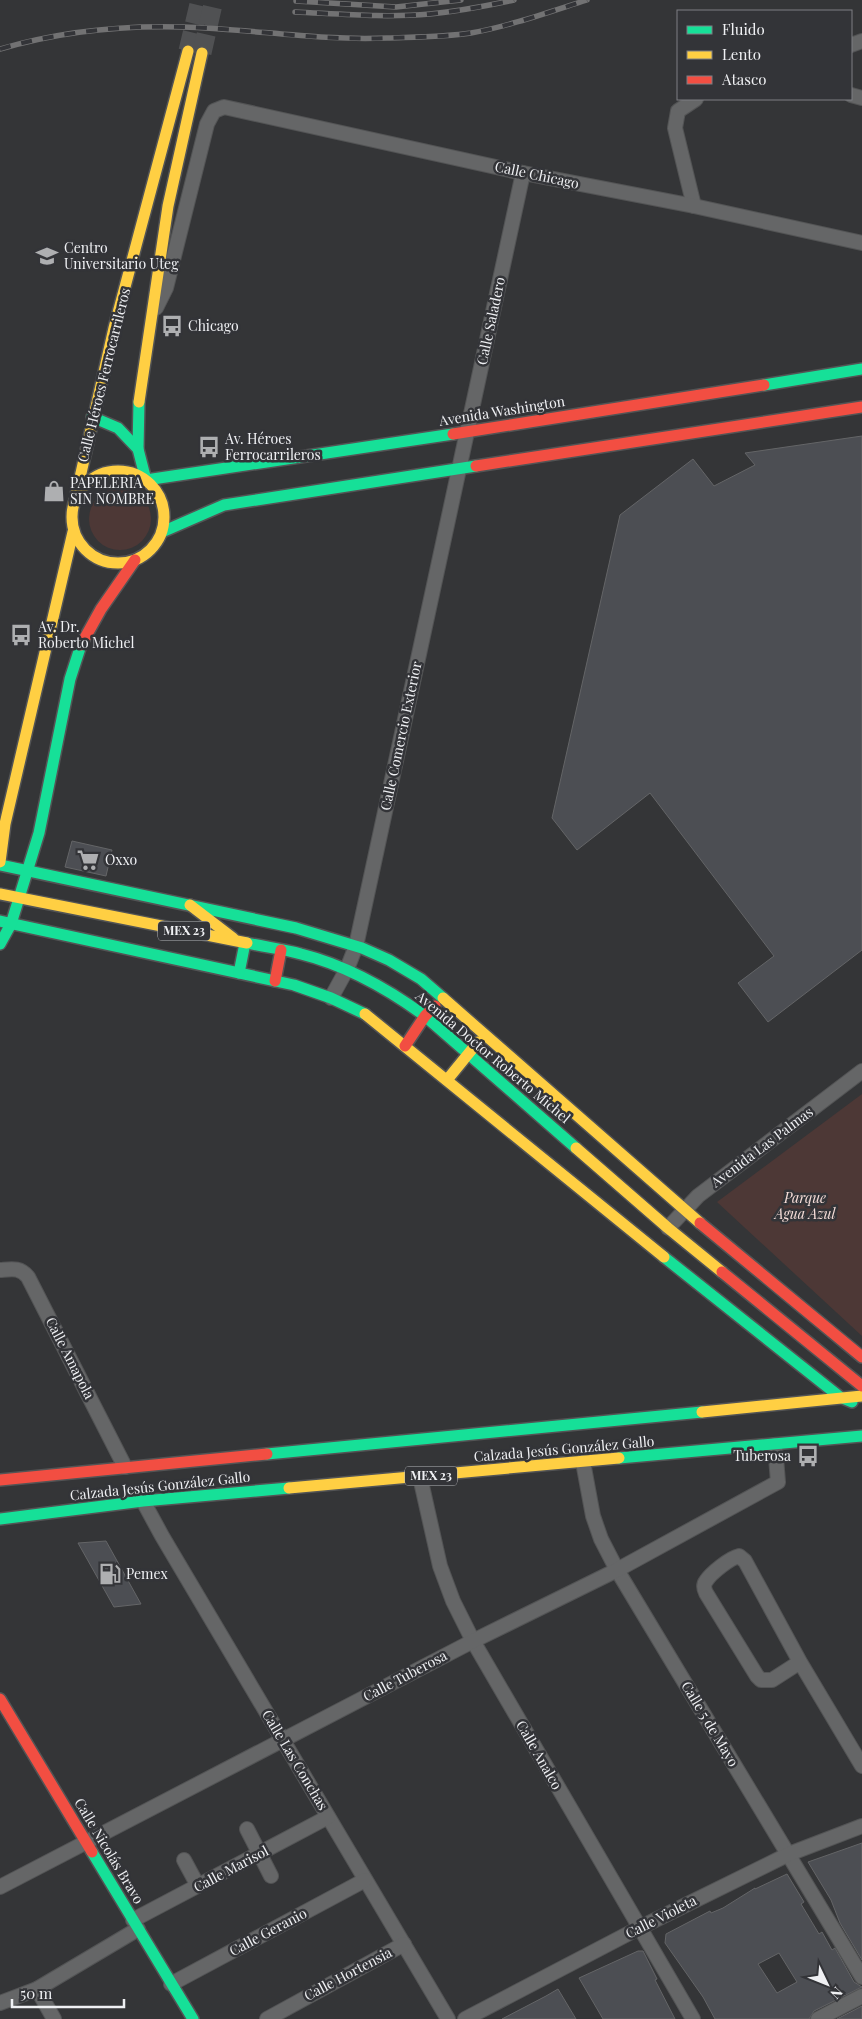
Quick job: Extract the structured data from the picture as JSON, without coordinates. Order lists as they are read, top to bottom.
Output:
{
  "streets": {
    "main road": [
      "Calle Héroes Ferrocarrileros",
      "Avenida Washington",
      "MEX 23",
      "Avenida Doctor Roberto Michel",
      "Calzada Jesús González Gallo",
      "Calle Nicolás Bravo"
    ],
    "street": [
      "Calle Chicago",
      "Calle Saladero",
      "Calle Comercio Exterior",
      "Avenida Las Palmas",
      "Calle Amapola",
      "Calle Tuberosa",
      "Calle 5 de Mayo",
      "Calle Analco",
      "Calle Las Conchas",
      "Calle Marisol",
      "Calle Violeta",
      "Calle Geranio",
      "Calle Hortensia"
    ]
  },
  "crossings": [
    ["Calle Chicago", "Calle Saladero"],
    ["Calle Chicago", "Calle Héroes Ferrocarrileros"],
    ["Calle Saladero", "Avenida Washington"],
    ["Calle Saladero", "Calle Comercio Exterior"],
    ["Calle Héroes Ferrocarrileros", "Avenida Washington"],
    ["Calle Comercio Exterior", "Avenida Doctor Roberto Michel"],
    ["Avenida Doctor Roberto Michel", "Avenida Las Palmas"],
    ["Avenida Doctor Roberto Michel", "Calzada Jesús González Gallo"],
    ["Calle Amapola", "Calzada Jesús González Gallo"],
    ["Calzada Jesús González Gallo", "Calle Tuberosa"],
    ["Calzada Jesús González Gallo", "Calle 5 de Mayo"],
    ["Calzada Jesús González Gallo", "Calle Analco"],
    ["Calzada Jesús González Gallo", "Calle Las Conchas"],
    ["Calle Tuberosa", "Calle 5 de Mayo"],
    ["Calle Tuberosa", "Calle Analco"],
    ["Calle Tuberosa", "Calle Las Conchas"],
    ["Calle Tuberosa", "Calle Nicolás Bravo"],
    ["Calle 5 de Mayo", "Calle Violeta"],
    ["Calle Analco", "Calle Violeta"],
    ["Calle Las Conchas", "Calle Marisol"],
    ["Calle Las Conchas", "Calle Geranio"],
    ["Calle Las Conchas", "Calle Hortensia"],
    ["Calle Nicolás Bravo", "Calle Marisol"],
    ["Calle Nicolás Bravo", "Calle Geranio"]
  ],
  "parks": ["Parque Agua Azul"],
  "places": {
    "school or university": ["Centro Universitario Uteg"],
    "bus stop": [
      "Chicago",
      "Av. Héroes Ferrocarrileros",
      "Av. Dr. Roberto Michel",
      "Tuberosa"
    ],
    "shop": ["PAPELERIA SIN NOMBRE"],
    "supermarket": ["Oxxo"],
    "fuel station": ["Pemex"]
  },
  "legend": ["Fluido", "Lento", "Atasco"],
  "scale_bar": "50 m",
  "north": "bottom right"
}
